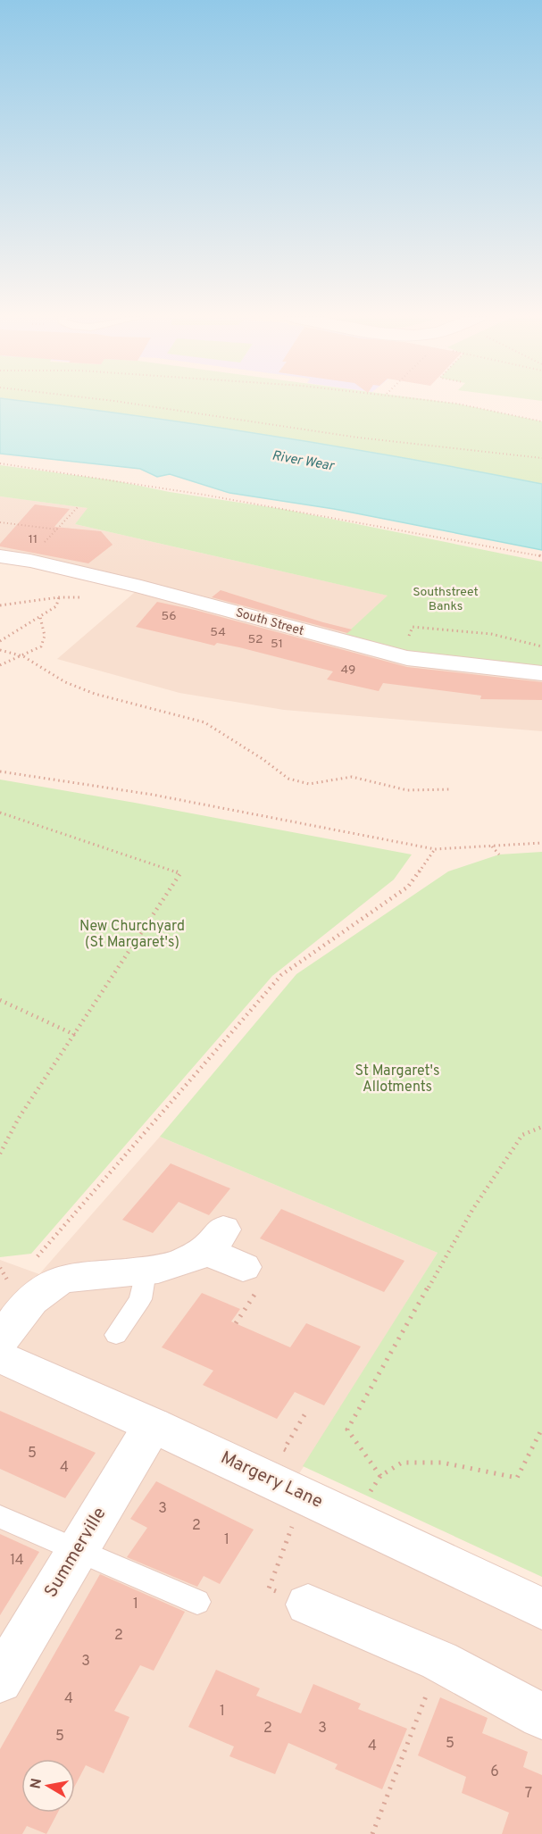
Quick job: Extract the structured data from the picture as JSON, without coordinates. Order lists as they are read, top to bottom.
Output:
{
  "streets": {
    "street": ["South Street", "Margery Lane", "Summerville"]
  },
  "crossings": [
    ["Margery Lane", "Summerville"]
  ],
  "water": ["River Wear"],
  "parks": ["Southstreet Banks", "New Churchyard (St Margaret's)", "St Margaret's Allotments"],
  "house_numbers": [
    "11",
    "56",
    "54",
    "52",
    "51",
    "49",
    "5",
    "4",
    "3",
    "2",
    "1",
    "14",
    "1",
    "2",
    "3",
    "4",
    "1",
    "2",
    "3",
    "5",
    "5",
    "4",
    "6",
    "7"
  ],
  "north": "left"
}
